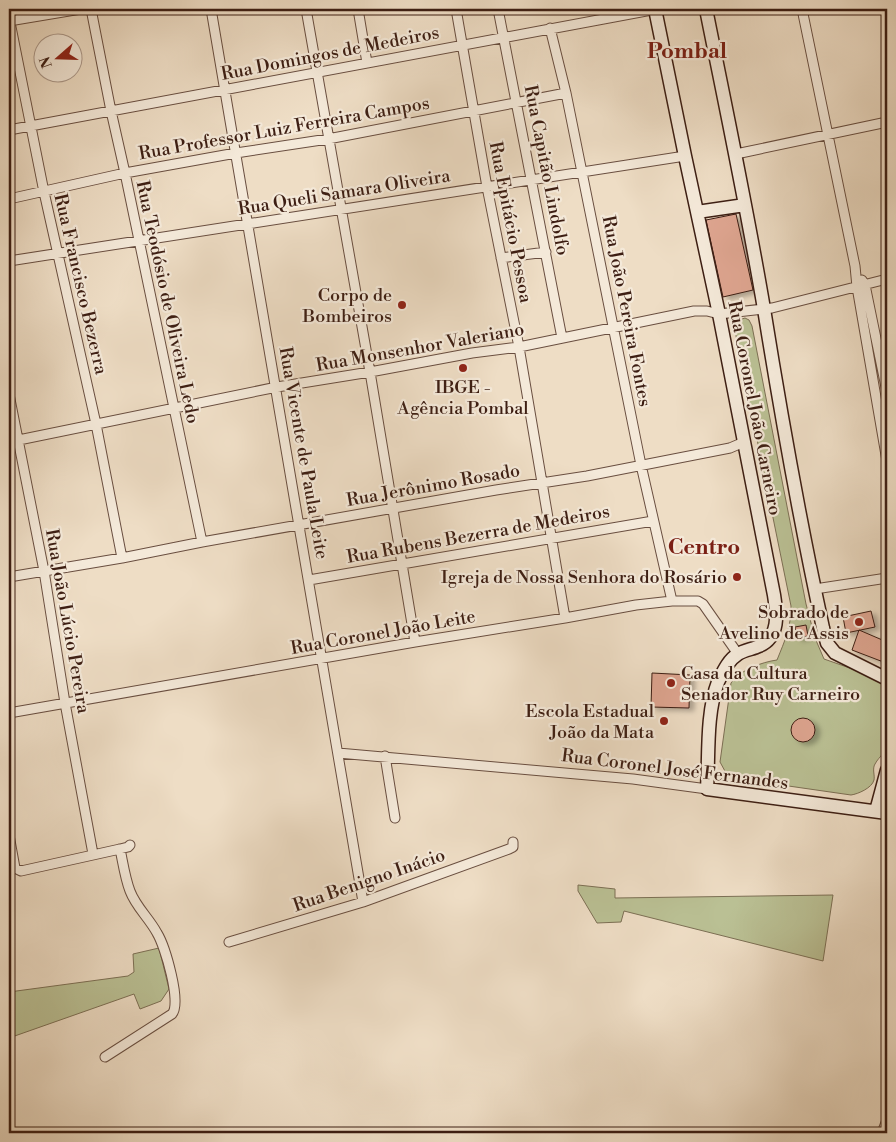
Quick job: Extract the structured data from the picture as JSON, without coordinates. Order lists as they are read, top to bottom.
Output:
{
  "streets": {
    "main road": ["Rua Coronel João Carneiro", "Rua Coronel José Fernandes"],
    "street": [
      "Rua Domingos de Medeiros",
      "Rua Professor Luiz Ferreira Campos",
      "Rua Capitão Lindolfo",
      "Rua Queli Samara Oliveira",
      "Rua Epitácio Pessoa",
      "Rua Francisco Bezerra",
      "Rua Teodósio de Oliveira Ledo",
      "Rua João Pereira Fontes",
      "Rua Monsenhor Valeriano",
      "Rua Vicente de Paula Leite",
      "Rua Jerônimo Rosado",
      "Rua Rubens Bezerra de Medeiros",
      "Rua João Lúcio Pereira",
      "Rua Coronel João Leite",
      "Rua Benigno Inácio"
    ]
  },
  "crossings": [
    ["Rua Domingos de Medeiros", "Rua Capitão Lindolfo"],
    ["Rua Domingos de Medeiros", "Rua Epitácio Pessoa"],
    ["Rua Domingos de Medeiros", "Rua Francisco Bezerra"],
    ["Rua Domingos de Medeiros", "Rua Teodósio de Oliveira Ledo"],
    ["Rua Domingos de Medeiros", "Rua João Pereira Fontes"],
    ["Rua Domingos de Medeiros", "Rua Coronel João Carneiro"],
    ["Rua Domingos de Medeiros", "Rua Vicente de Paula Leite"],
    ["Rua Professor Luiz Ferreira Campos", "Rua Capitão Lindolfo"],
    ["Rua Professor Luiz Ferreira Campos", "Rua Epitácio Pessoa"],
    ["Rua Professor Luiz Ferreira Campos", "Rua Francisco Bezerra"],
    ["Rua Professor Luiz Ferreira Campos", "Rua Teodósio de Oliveira Ledo"],
    ["Rua Professor Luiz Ferreira Campos", "Rua João Pereira Fontes"],
    ["Rua Professor Luiz Ferreira Campos", "Rua Vicente de Paula Leite"],
    ["Rua Capitão Lindolfo", "Rua Queli Samara Oliveira"],
    ["Rua Capitão Lindolfo", "Rua Monsenhor Valeriano"],
    ["Rua Queli Samara Oliveira", "Rua Epitácio Pessoa"],
    ["Rua Queli Samara Oliveira", "Rua Francisco Bezerra"],
    ["Rua Queli Samara Oliveira", "Rua Teodósio de Oliveira Ledo"],
    ["Rua Queli Samara Oliveira", "Rua João Pereira Fontes"],
    ["Rua Queli Samara Oliveira", "Rua Coronel João Carneiro"],
    ["Rua Queli Samara Oliveira", "Rua Vicente de Paula Leite"],
    ["Rua Epitácio Pessoa", "Rua Monsenhor Valeriano"],
    ["Rua Epitácio Pessoa", "Rua Jerônimo Rosado"],
    ["Rua Epitácio Pessoa", "Rua Rubens Bezerra de Medeiros"],
    ["Rua Epitácio Pessoa", "Rua Coronel João Leite"],
    ["Rua Francisco Bezerra", "Rua Monsenhor Valeriano"],
    ["Rua Francisco Bezerra", "Rua Jerônimo Rosado"],
    ["Rua Teodósio de Oliveira Ledo", "Rua Monsenhor Valeriano"],
    ["Rua Teodósio de Oliveira Ledo", "Rua Jerônimo Rosado"],
    ["Rua João Pereira Fontes", "Rua Monsenhor Valeriano"],
    ["Rua João Pereira Fontes", "Rua Jerônimo Rosado"],
    ["Rua João Pereira Fontes", "Rua Rubens Bezerra de Medeiros"],
    ["Rua João Pereira Fontes", "Rua Coronel João Leite"],
    ["Rua Monsenhor Valeriano", "Rua Coronel João Carneiro"],
    ["Rua Monsenhor Valeriano", "Rua Vicente de Paula Leite"],
    ["Rua Monsenhor Valeriano", "Rua João Lúcio Pereira"],
    ["Rua Coronel João Carneiro", "Rua Jerônimo Rosado"],
    ["Rua Coronel João Carneiro", "Rua Coronel João Leite"],
    ["Rua Coronel João Carneiro", "Rua Coronel José Fernandes"],
    ["Rua Vicente de Paula Leite", "Rua Jerônimo Rosado"],
    ["Rua Vicente de Paula Leite", "Rua Rubens Bezerra de Medeiros"],
    ["Rua Vicente de Paula Leite", "Rua Coronel João Leite"],
    ["Rua Vicente de Paula Leite", "Rua Coronel José Fernandes"],
    ["Rua Vicente de Paula Leite", "Rua Benigno Inácio"],
    ["Rua Jerônimo Rosado", "Rua João Lúcio Pereira"],
    ["Rua João Lúcio Pereira", "Rua Coronel João Leite"]
  ],
  "districts": ["Pombal", "Centro"],
  "places": [
    "Corpo de Bombeiros",
    "IBGE - Agência Pombal",
    "Igreja de Nossa Senhora do Rosário",
    "Sobrado de Avelino de Assis",
    "Casa da Cultura Senador Ruy Carneiro",
    "Escola Estadual João da Mata"
  ],
  "north": "left"
}
